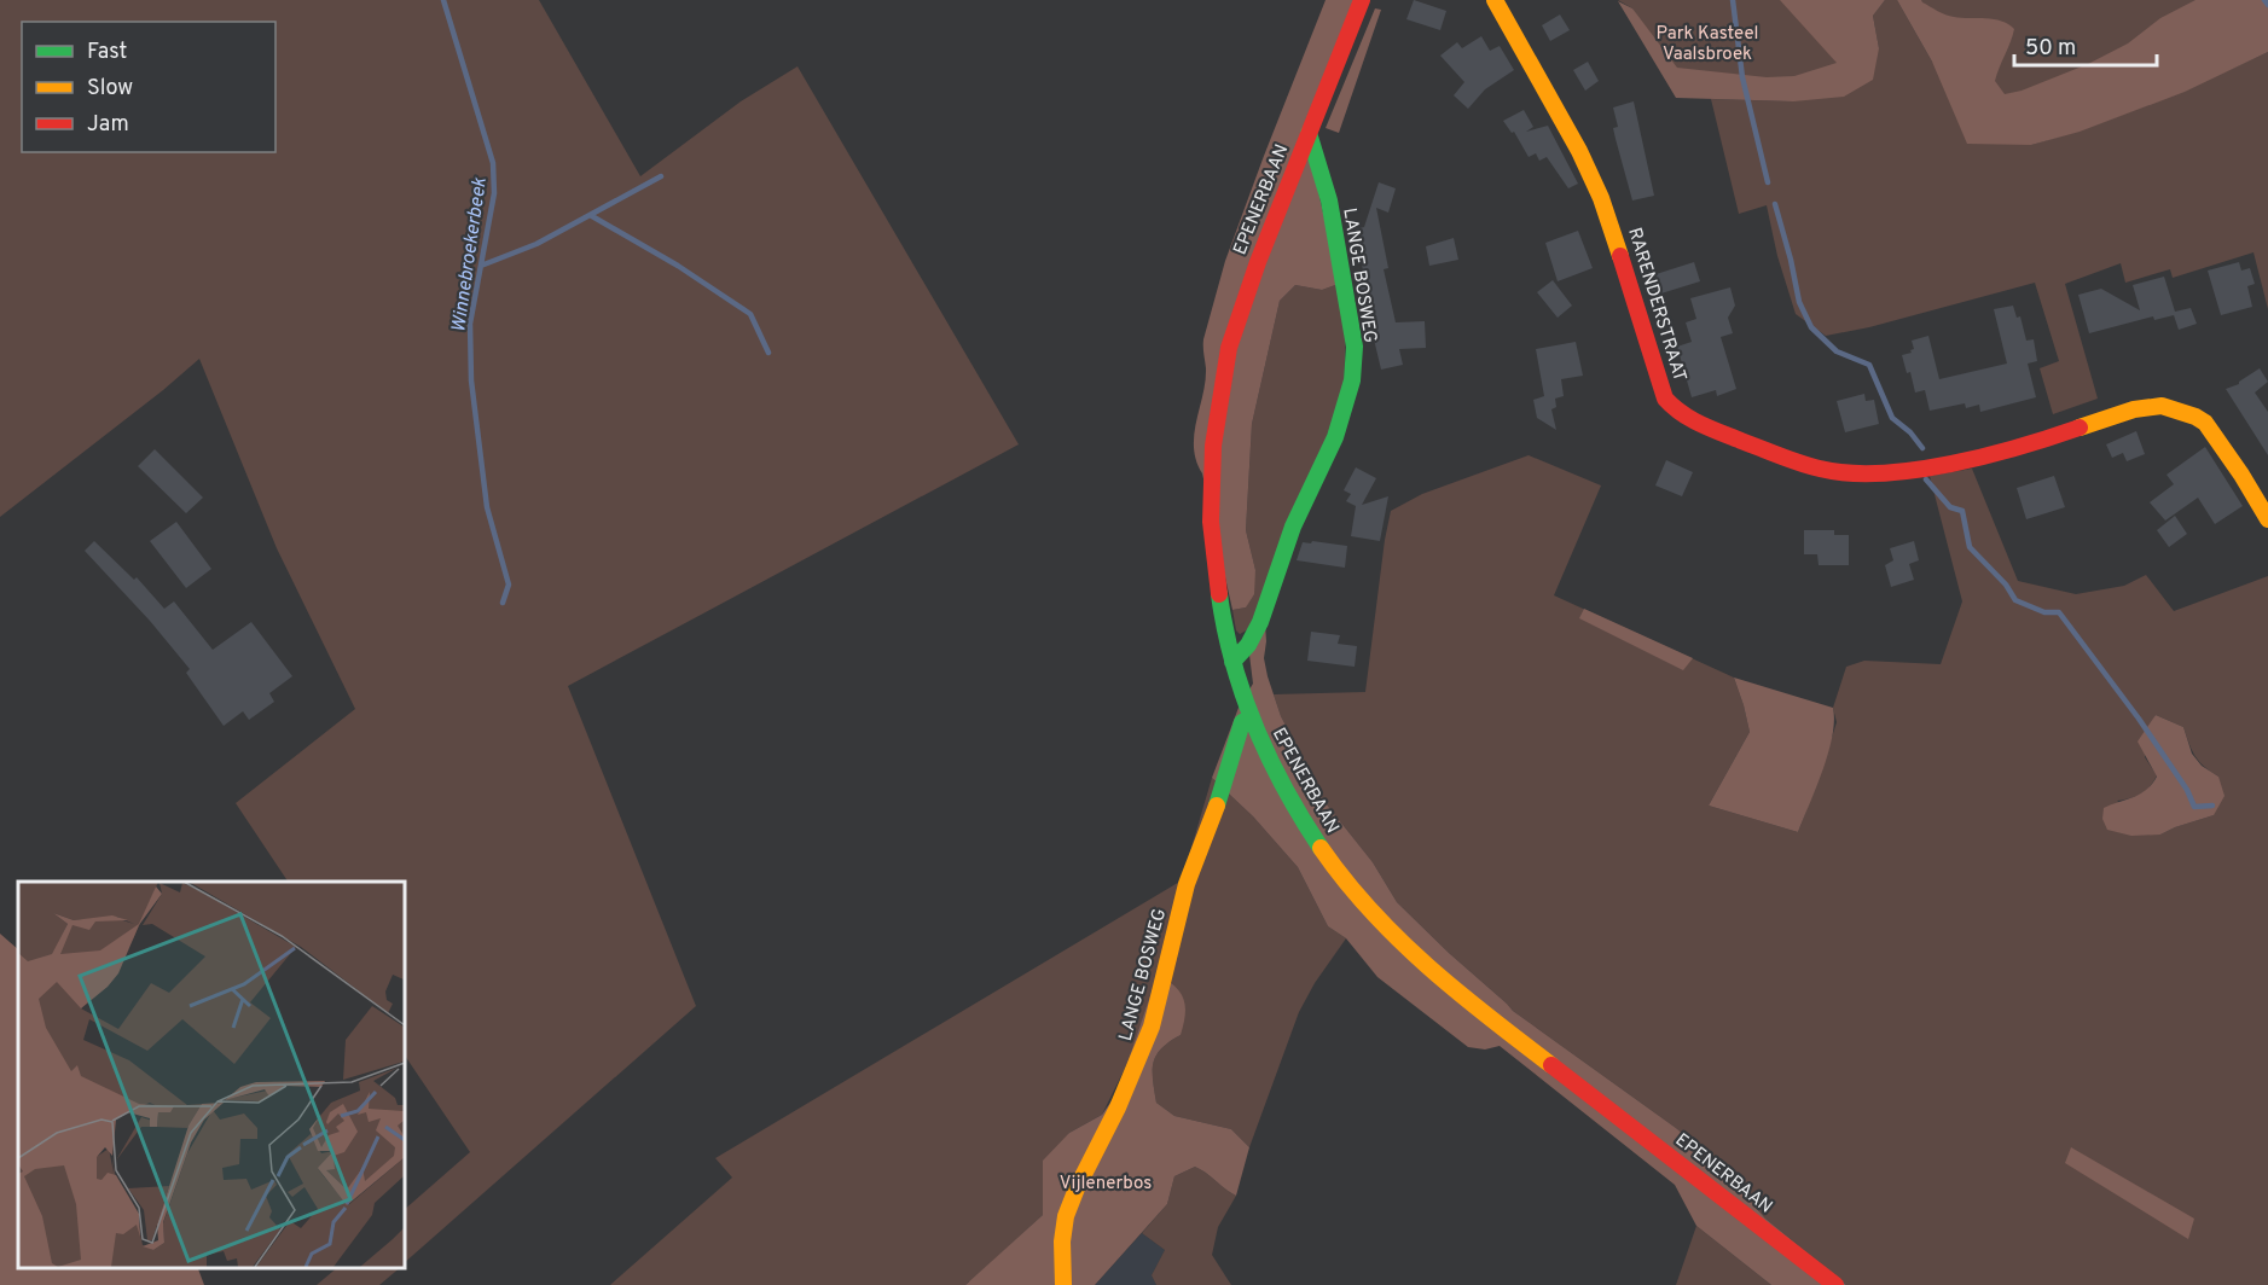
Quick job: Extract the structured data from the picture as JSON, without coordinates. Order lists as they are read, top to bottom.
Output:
{
  "streets": {
    "street": ["EPENERBAAN", "LANGE BOSWEG", "RARENDERSTRAAT"]
  },
  "crossings": [
    ["EPENERBAAN", "LANGE BOSWEG"]
  ],
  "water": ["Winnebroekerbeek"],
  "parks": ["Park Kasteel Vaalsbroek", "Vijlenerbos"],
  "legend": ["Fast", "Slow", "Jam"],
  "scale_bar": "50 m"
}
